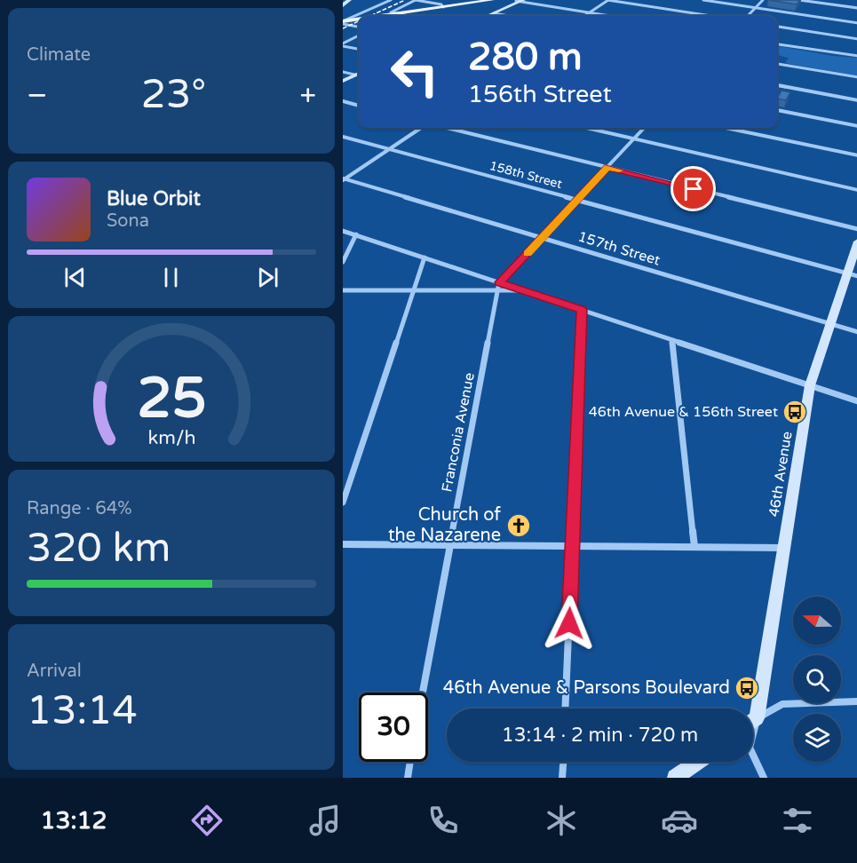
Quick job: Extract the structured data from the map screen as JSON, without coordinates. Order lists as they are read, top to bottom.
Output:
{
  "streets": {
    "street": [
      "158th Street",
      "157th Street",
      "Franconia Avenue",
      "46th Avenue"
    ]
  },
  "crossings": [
    ["158th Street", "46th Avenue"],
    ["157th Street", "46th Avenue"]
  ],
  "places": {
    "bus stop": ["46th Avenue & 156th Street", "46th Avenue & Parsons Boulevard"],
    "church": ["Church of the Nazarene"]
  },
  "north": "left",
  "page": {
    "tile": [
      "Climate",
      ["Range · 64%", "320 km"],
      ["Arrival", "13:14"]
    ],
    "turn": ["280 m", "156th Street"],
    "heat": ["−", "23°", "+"],
    "song": ["Blue Orbit", "Sona"],
    "limit": "30",
    "trip": "13:14 · 2 min · 720 m",
    "tabs": "13:12",
    "gauge": ["25", "km/h"]
  }
}
